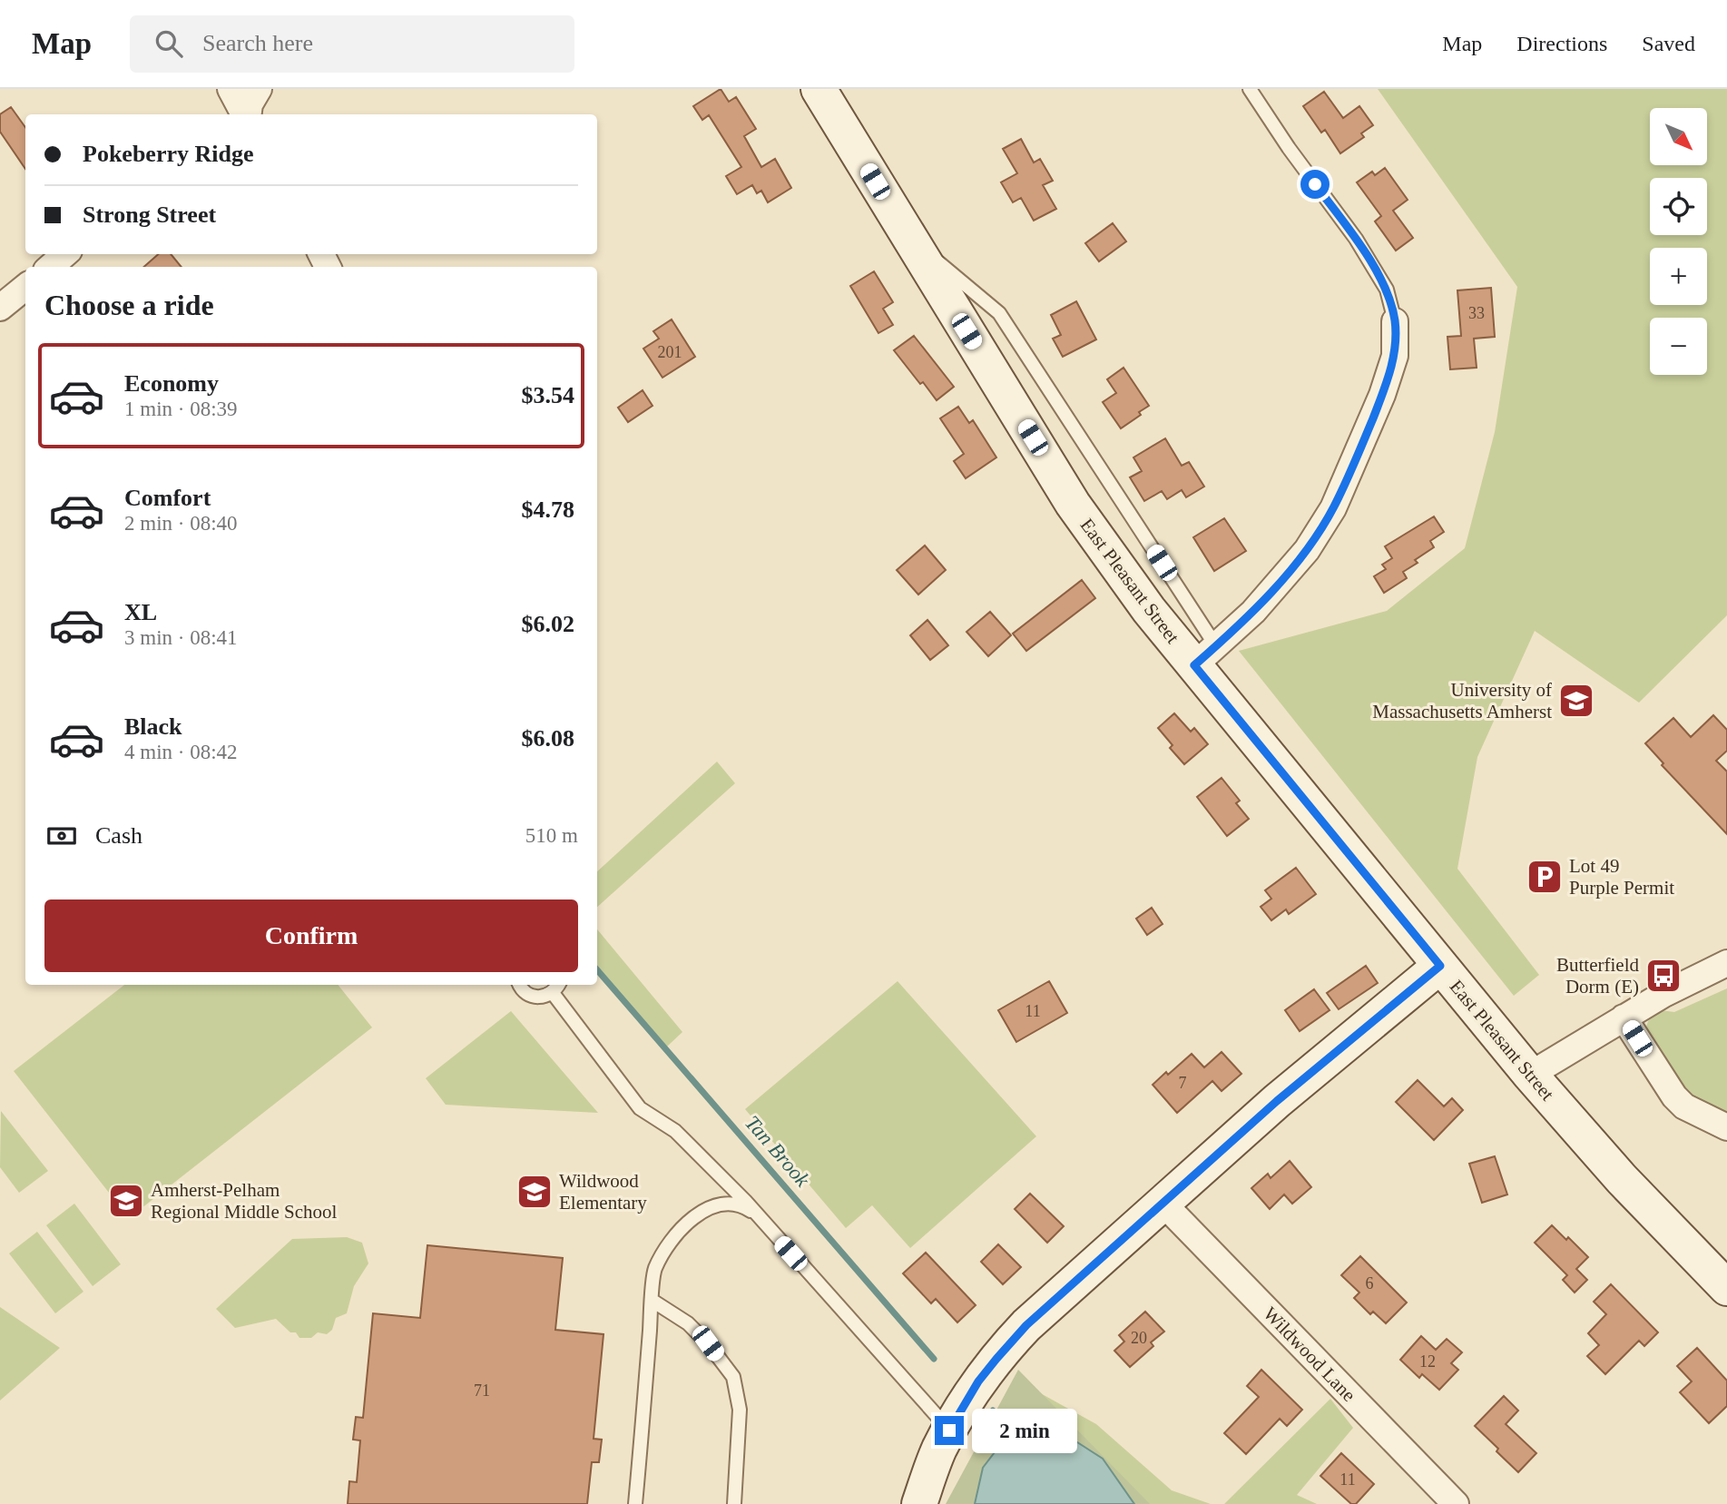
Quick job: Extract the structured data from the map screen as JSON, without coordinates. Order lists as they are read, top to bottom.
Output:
{
  "streets": {
    "main road": ["East Pleasant Street"],
    "street": ["Wildwood Lane"]
  },
  "water": ["Tan Brook"],
  "places": {
    "school or university": ["University of Massachusetts Amherst", "Wildwood Elementary", "Amherst-Pelham Regional Middle School"],
    "parking": ["Lot 49 Purple Permit"],
    "bus stop": ["Butterfield Dorm (E)"]
  },
  "house_numbers": [
    "33",
    "201",
    "11",
    "7",
    "6",
    "20",
    "12",
    "71",
    "11"
  ],
  "north": "bottom right",
  "page": {
    "header": "Map",
    "search": "Search here",
    "nav": ["Map", "Directions", "Saved"],
    "map_buttons": ["+", "−"],
    "banner": ["Pokeberry Ridge", "Strong Street"],
    "heading": "Choose a ride",
    "list": [
      {
        "name": "Economy",
        "note": "1 min · 08:39",
        "value": "$3.54"
      },
      {
        "name": "Comfort",
        "note": "2 min · 08:40",
        "value": "$4.78"
      },
      {
        "name": "XL",
        "note": "3 min · 08:41",
        "value": "$6.02"
      },
      {
        "name": "Black",
        "note": "4 min · 08:42",
        "value": "$6.08"
      }
    ],
    "pay": ["Cash", "510 m"],
    "buttons": "Confirm",
    "bubble": "2 min"
  }
}
